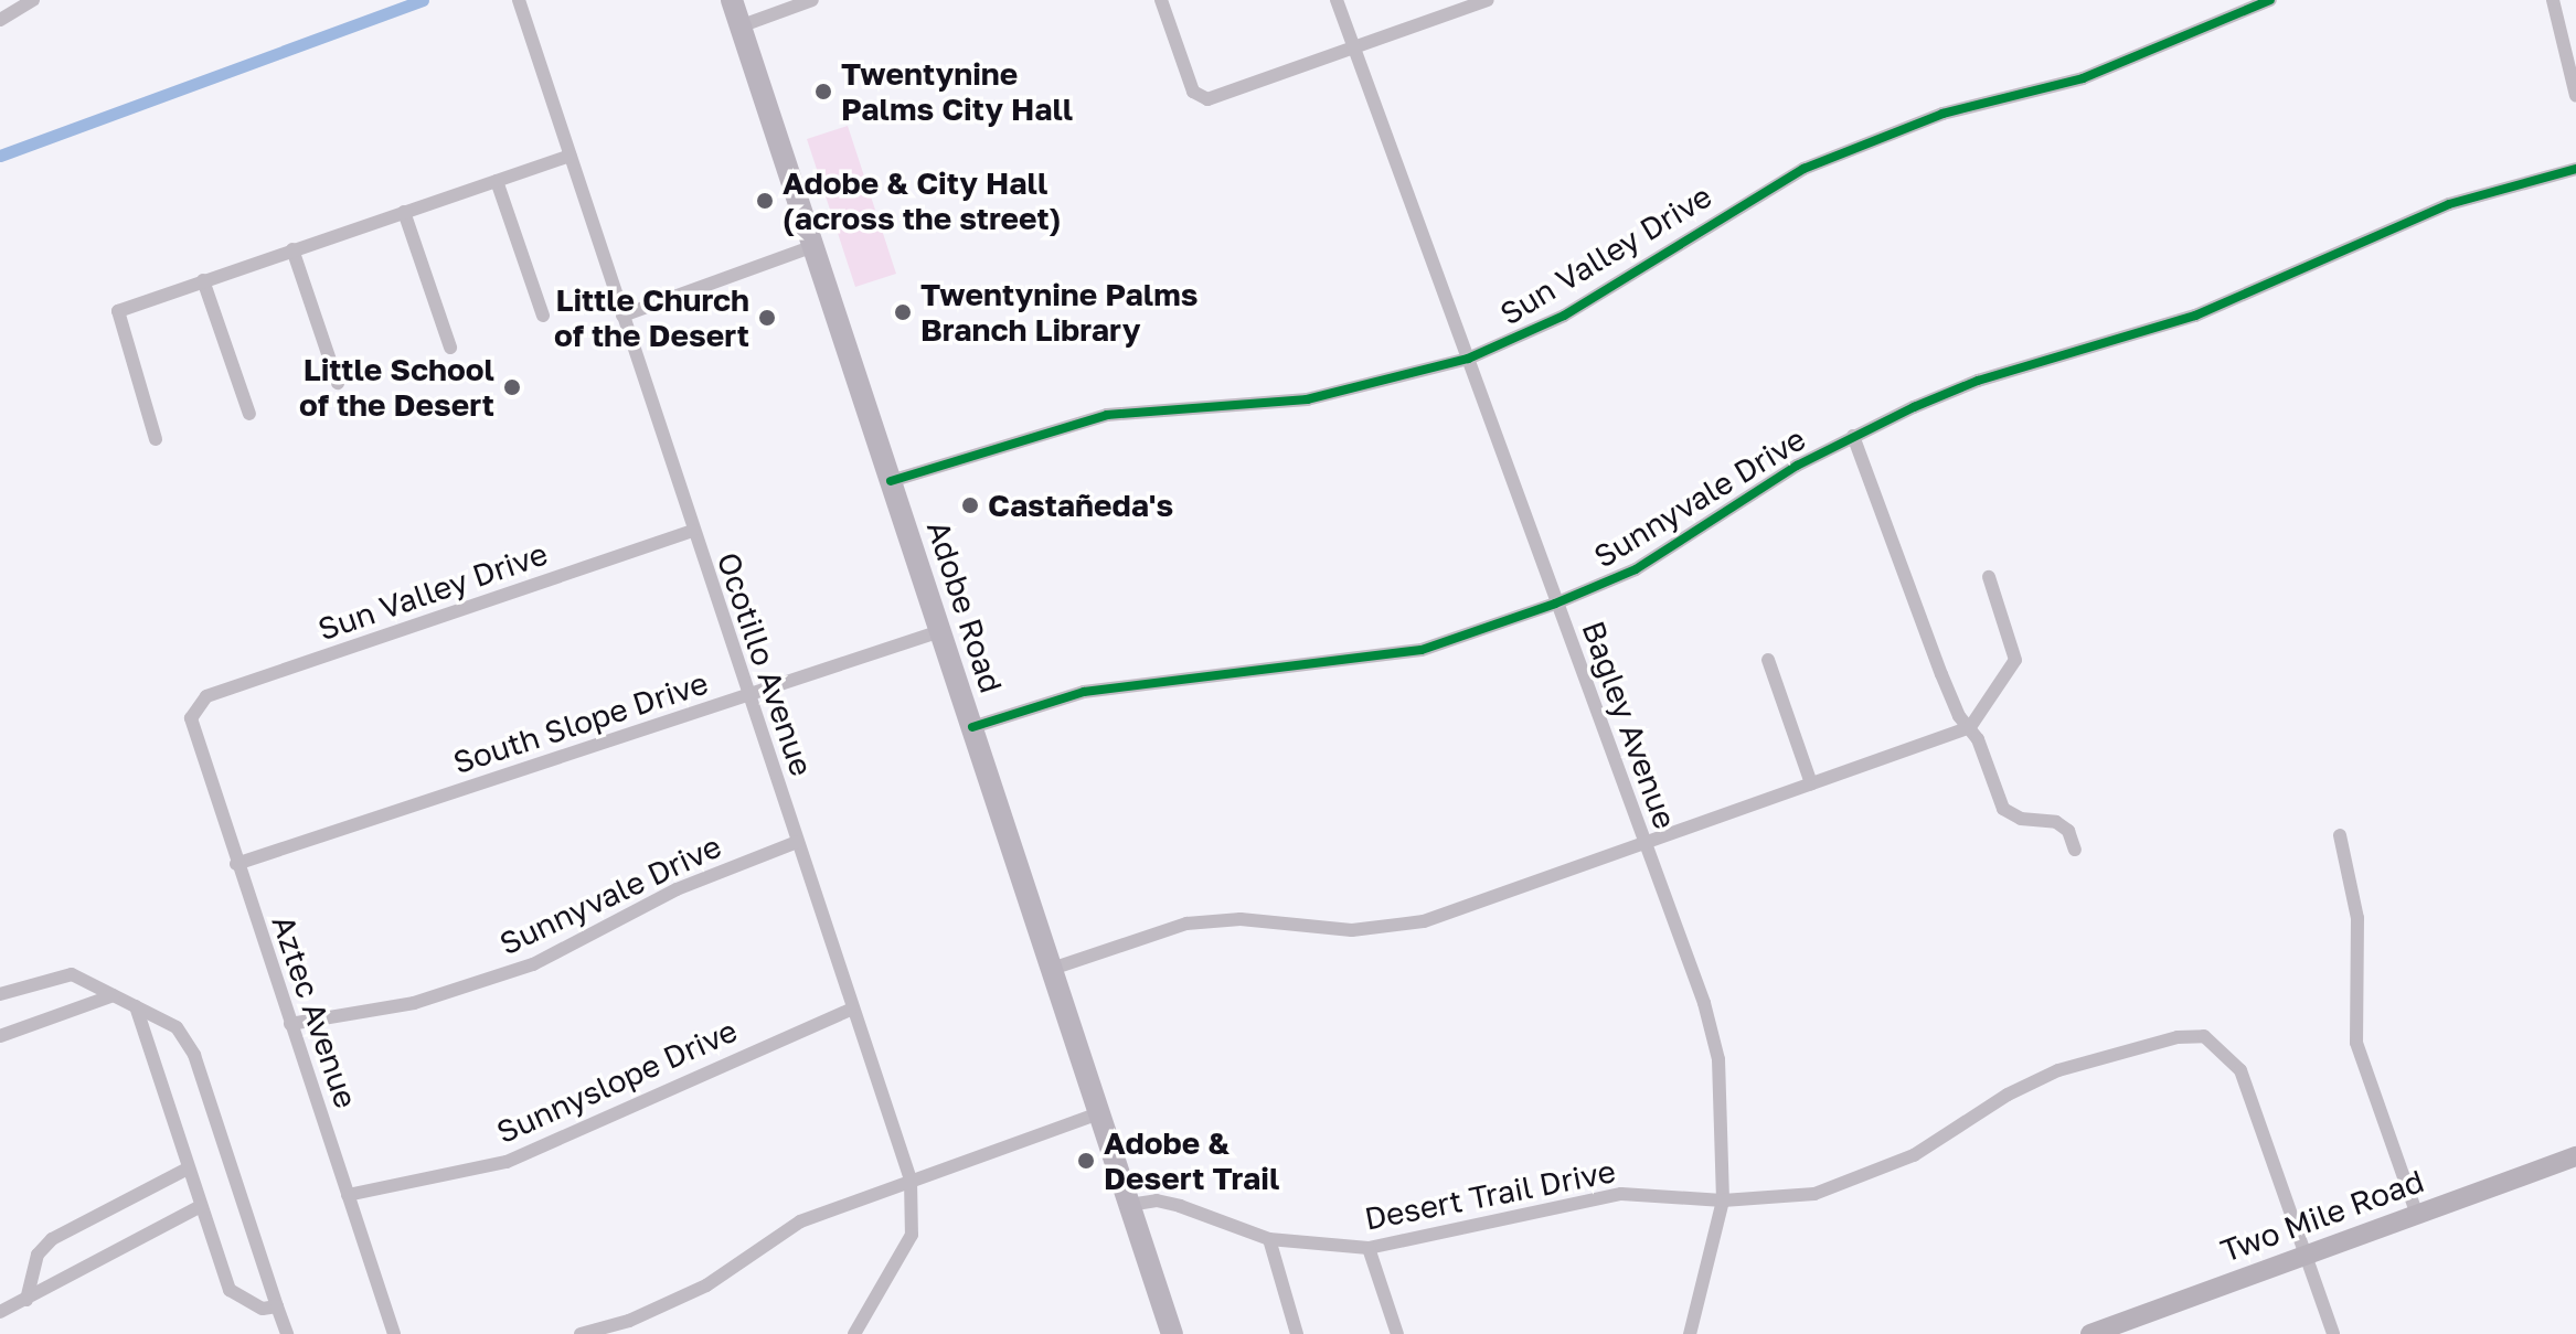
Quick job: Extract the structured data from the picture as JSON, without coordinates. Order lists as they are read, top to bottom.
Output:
{
  "streets": {
    "main road": ["Adobe Road", "Two Mile Road"],
    "street": [
      "Sun Valley Drive",
      "Sunnyvale Drive",
      "Ocotillo Avenue",
      "South Slope Drive",
      "Bagley Avenue",
      "Aztec Avenue",
      "Sunnyslope Drive",
      "Desert Trail Drive"
    ]
  },
  "crossings": [
    ["Sun Valley Drive", "Adobe Road"],
    ["Sun Valley Drive", "Ocotillo Avenue"],
    ["Sun Valley Drive", "Bagley Avenue"],
    ["Sun Valley Drive", "Aztec Avenue"],
    ["Sunnyvale Drive", "Adobe Road"],
    ["Sunnyvale Drive", "Ocotillo Avenue"],
    ["Sunnyvale Drive", "Bagley Avenue"],
    ["Sunnyvale Drive", "Aztec Avenue"],
    ["Adobe Road", "South Slope Drive"],
    ["Adobe Road", "Desert Trail Drive"],
    ["Ocotillo Avenue", "South Slope Drive"],
    ["Ocotillo Avenue", "Sunnyslope Drive"],
    ["South Slope Drive", "Aztec Avenue"],
    ["Bagley Avenue", "Desert Trail Drive"],
    ["Aztec Avenue", "Sunnyslope Drive"],
    ["Desert Trail Drive", "Two Mile Road"]
  ],
  "places": [
    "Twentynine Palms City Hall",
    "Adobe & City Hall (across the street)",
    "Twentynine Palms Branch Library",
    "Little Church of the Desert",
    "Little School of the Desert",
    "Castañeda's",
    "Adobe & Desert Trail"
  ]
}
